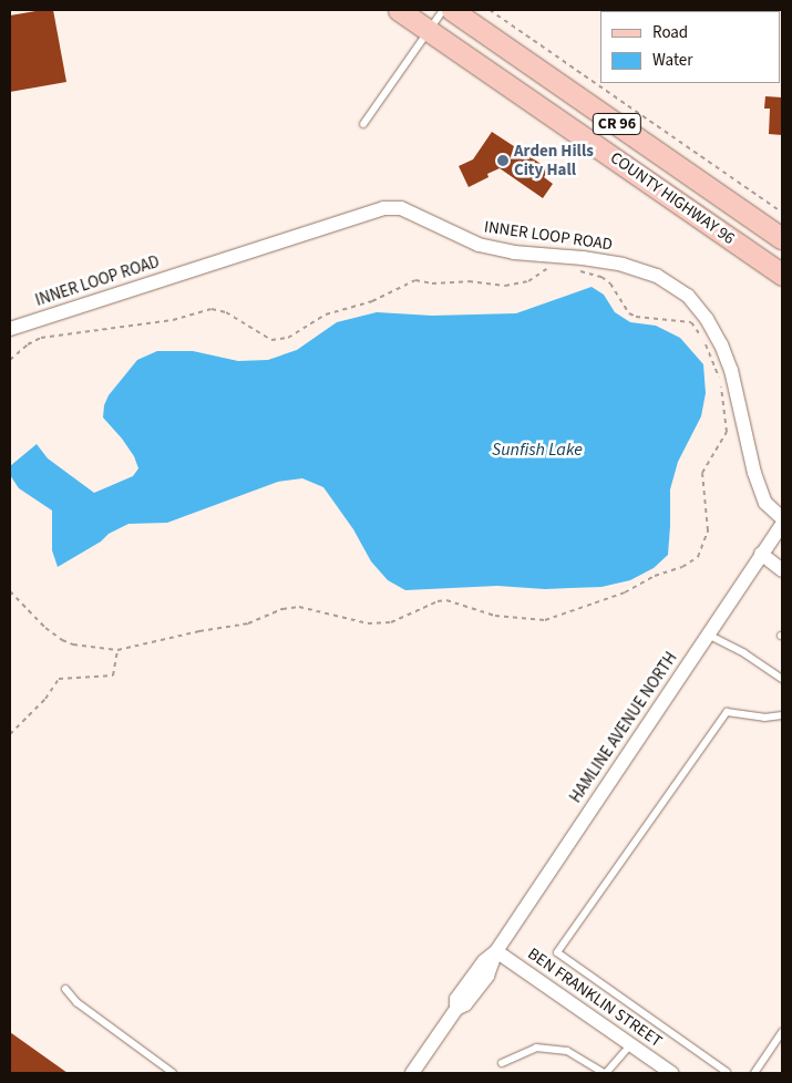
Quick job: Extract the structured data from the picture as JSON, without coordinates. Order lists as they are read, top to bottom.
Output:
{
  "streets": {
    "main road": ["CR 96", "COUNTY HIGHWAY 96"],
    "street": ["INNER LOOP ROAD", "HAMLINE AVENUE NORTH", "BEN FRANKLIN STREET"]
  },
  "crossings": [
    ["HAMLINE AVENUE NORTH", "BEN FRANKLIN STREET"]
  ],
  "water": ["Sunfish Lake"],
  "places": ["Arden Hills City Hall"],
  "legend": ["Road", "Water"]
}
